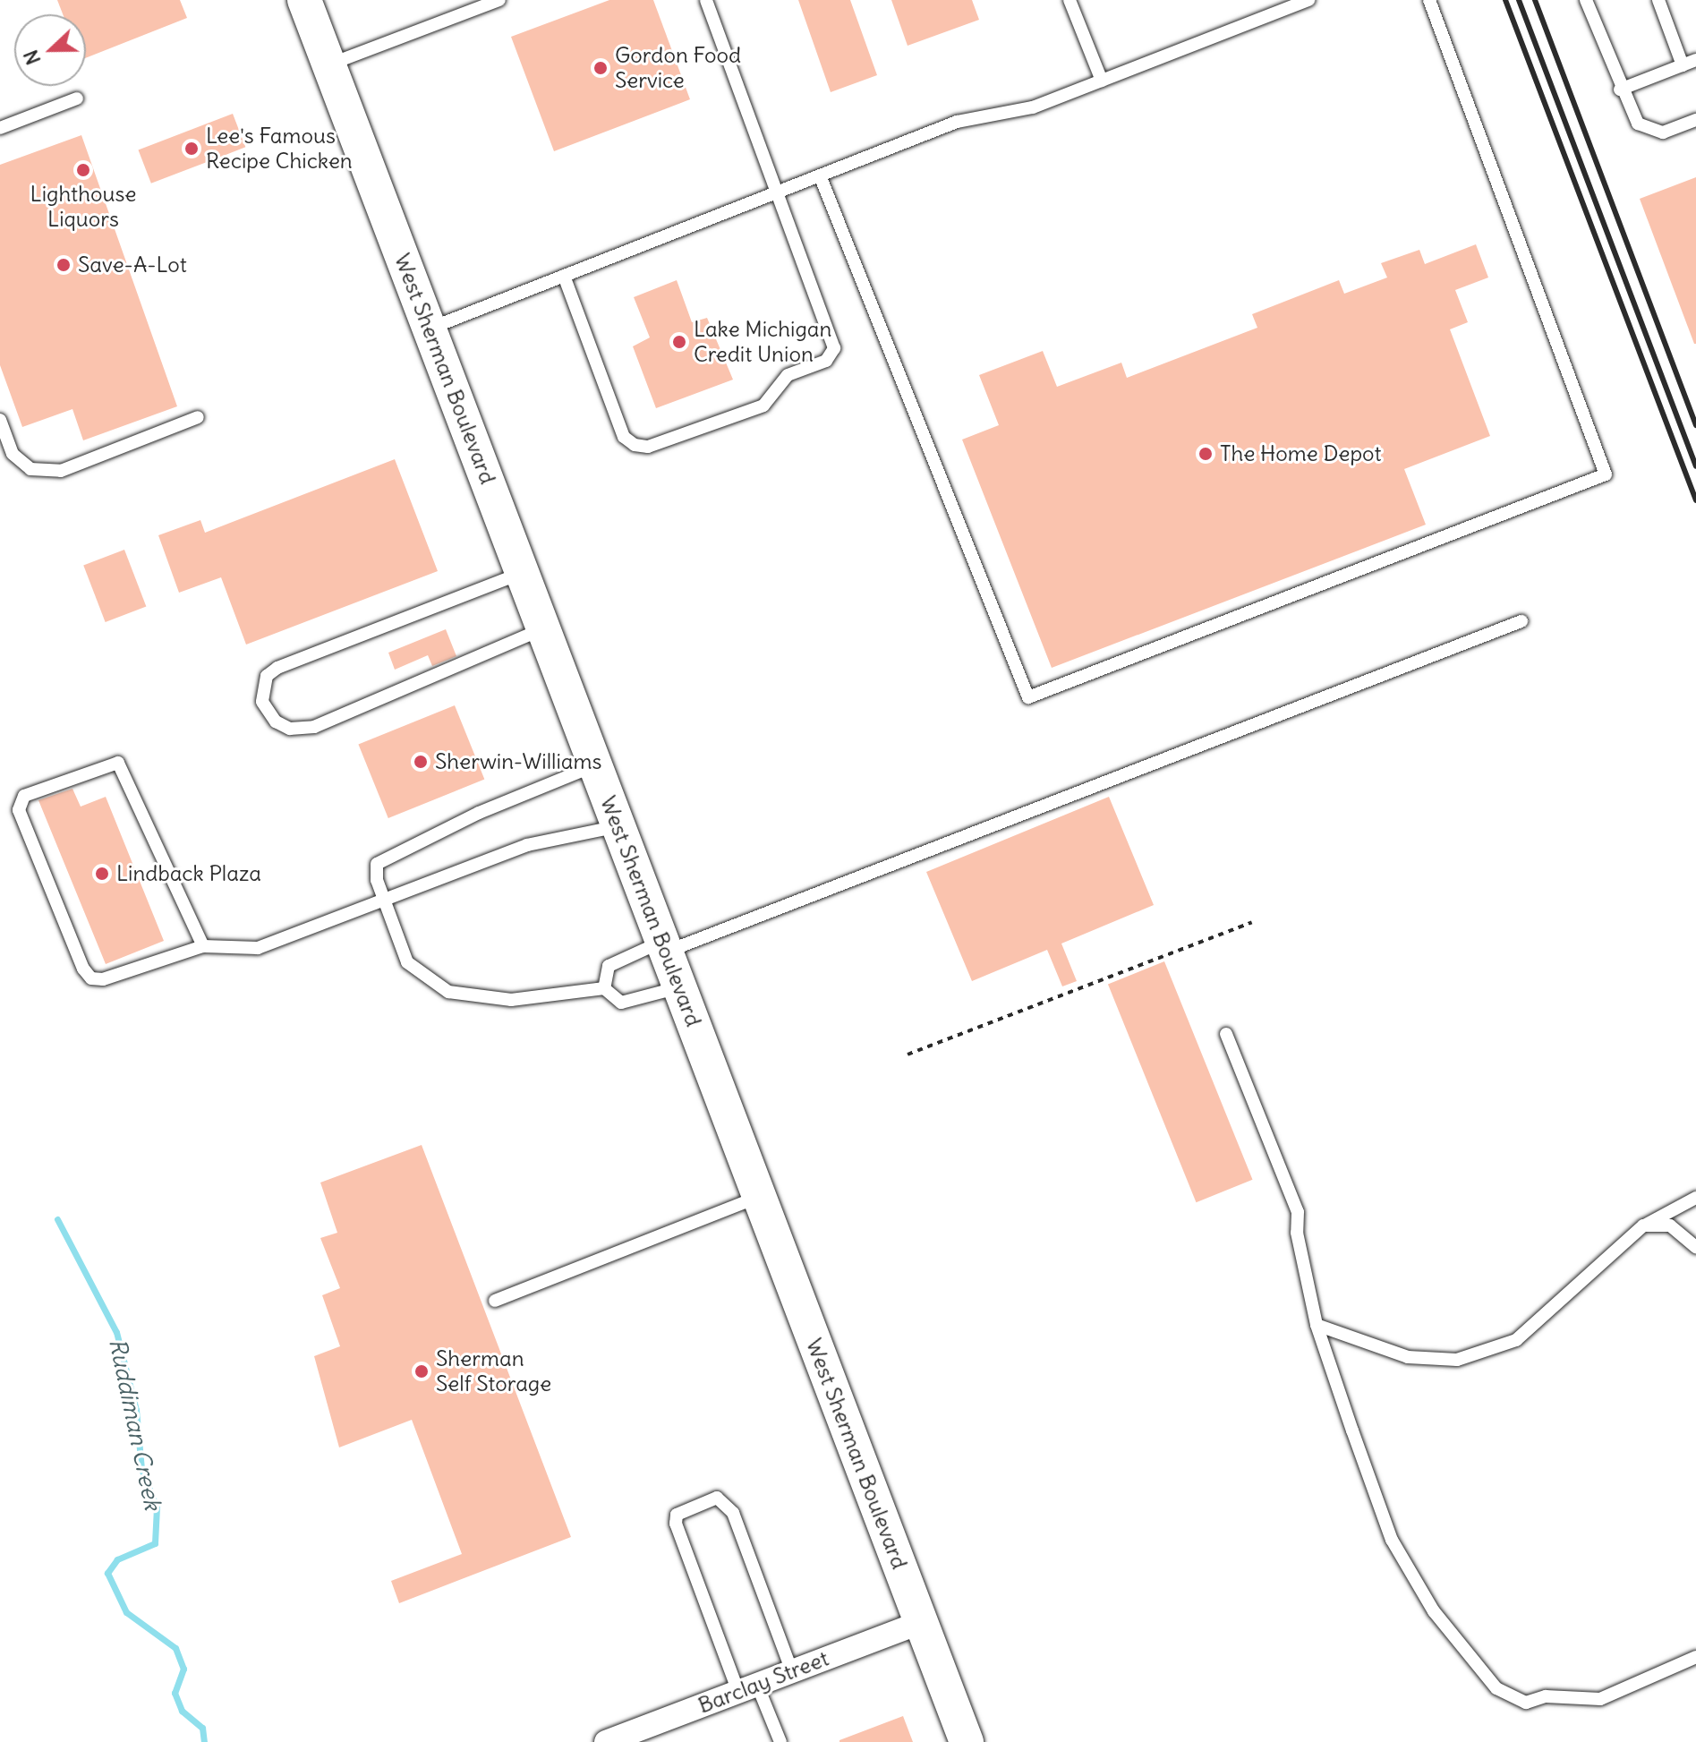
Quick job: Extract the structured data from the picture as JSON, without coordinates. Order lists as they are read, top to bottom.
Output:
{
  "streets": {
    "main road": ["West Sherman Boulevard"],
    "street": ["Barclay Street"]
  },
  "crossings": [
    ["West Sherman Boulevard", "Barclay Street"]
  ],
  "water": ["Ruddiman Creek"],
  "places": [
    "Gordon Food Service",
    "Lee's Famous Recipe Chicken",
    "Lighthouse Liquors",
    "Save-A-Lot",
    "Lake Michigan Credit Union",
    "The Home Depot",
    "Sherwin-Williams",
    "Lindback Plaza",
    "Sherman Self Storage"
  ],
  "north": "left"
}
